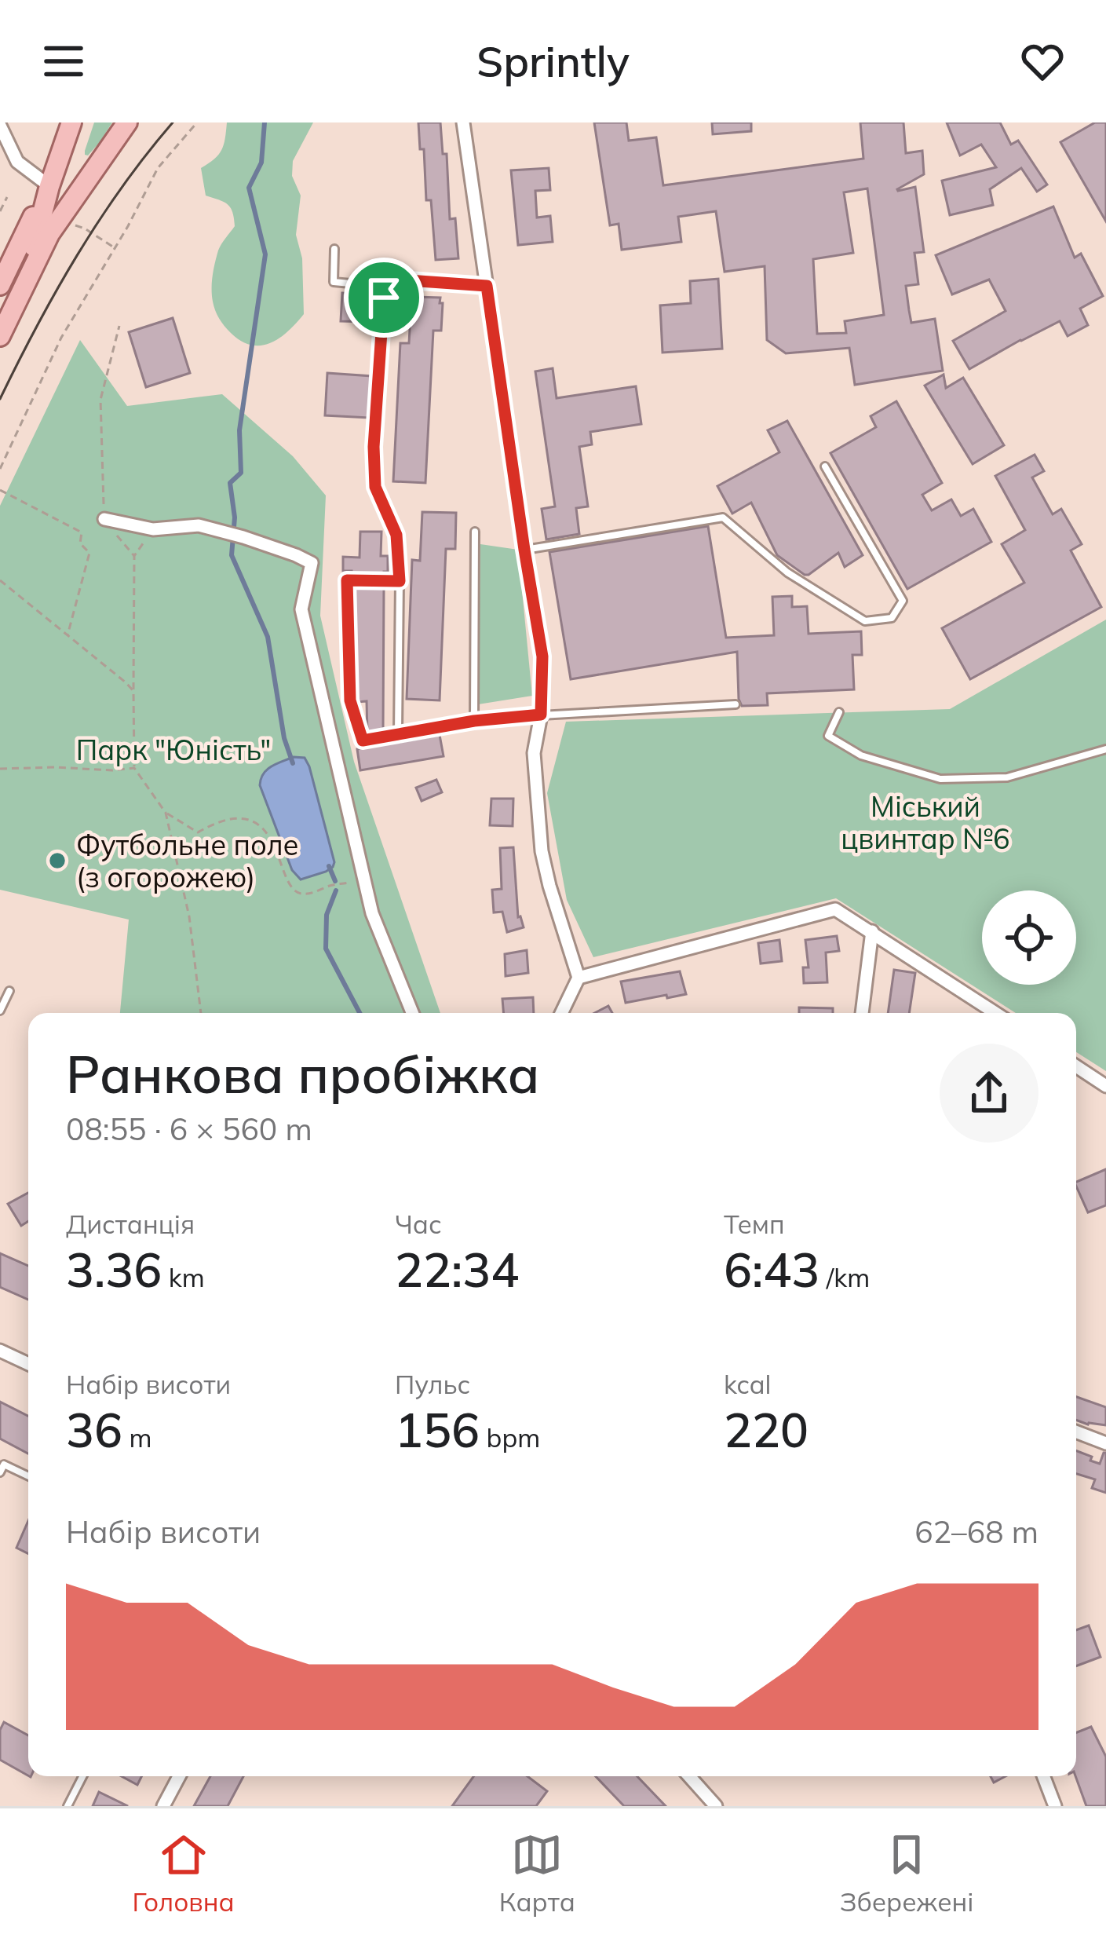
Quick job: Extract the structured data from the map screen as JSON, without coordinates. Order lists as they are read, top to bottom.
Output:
{
  "parks": ["Парк \"Юність\"", "Міський цвинтар №6"],
  "places": ["Футбольне поле (з огорожею)"],
  "page": {
    "header": "Sprintly",
    "heading": ["Ранкова пробіжка", "08:55 · 6 × 560 m"],
    "stats": [
      ["Дистанція", "3.36 km"],
      ["Час", "22:34"],
      ["Темп", "6:43 /km"],
      ["Набір висоти", "36 m"],
      ["Пульс", "156 bpm"],
      ["kcal", "220"]
    ],
    "chart": ["Набір висоти", "62–68 m"],
    "tabs": ["Головна", "Карта", "Збережені"]
  }
}
